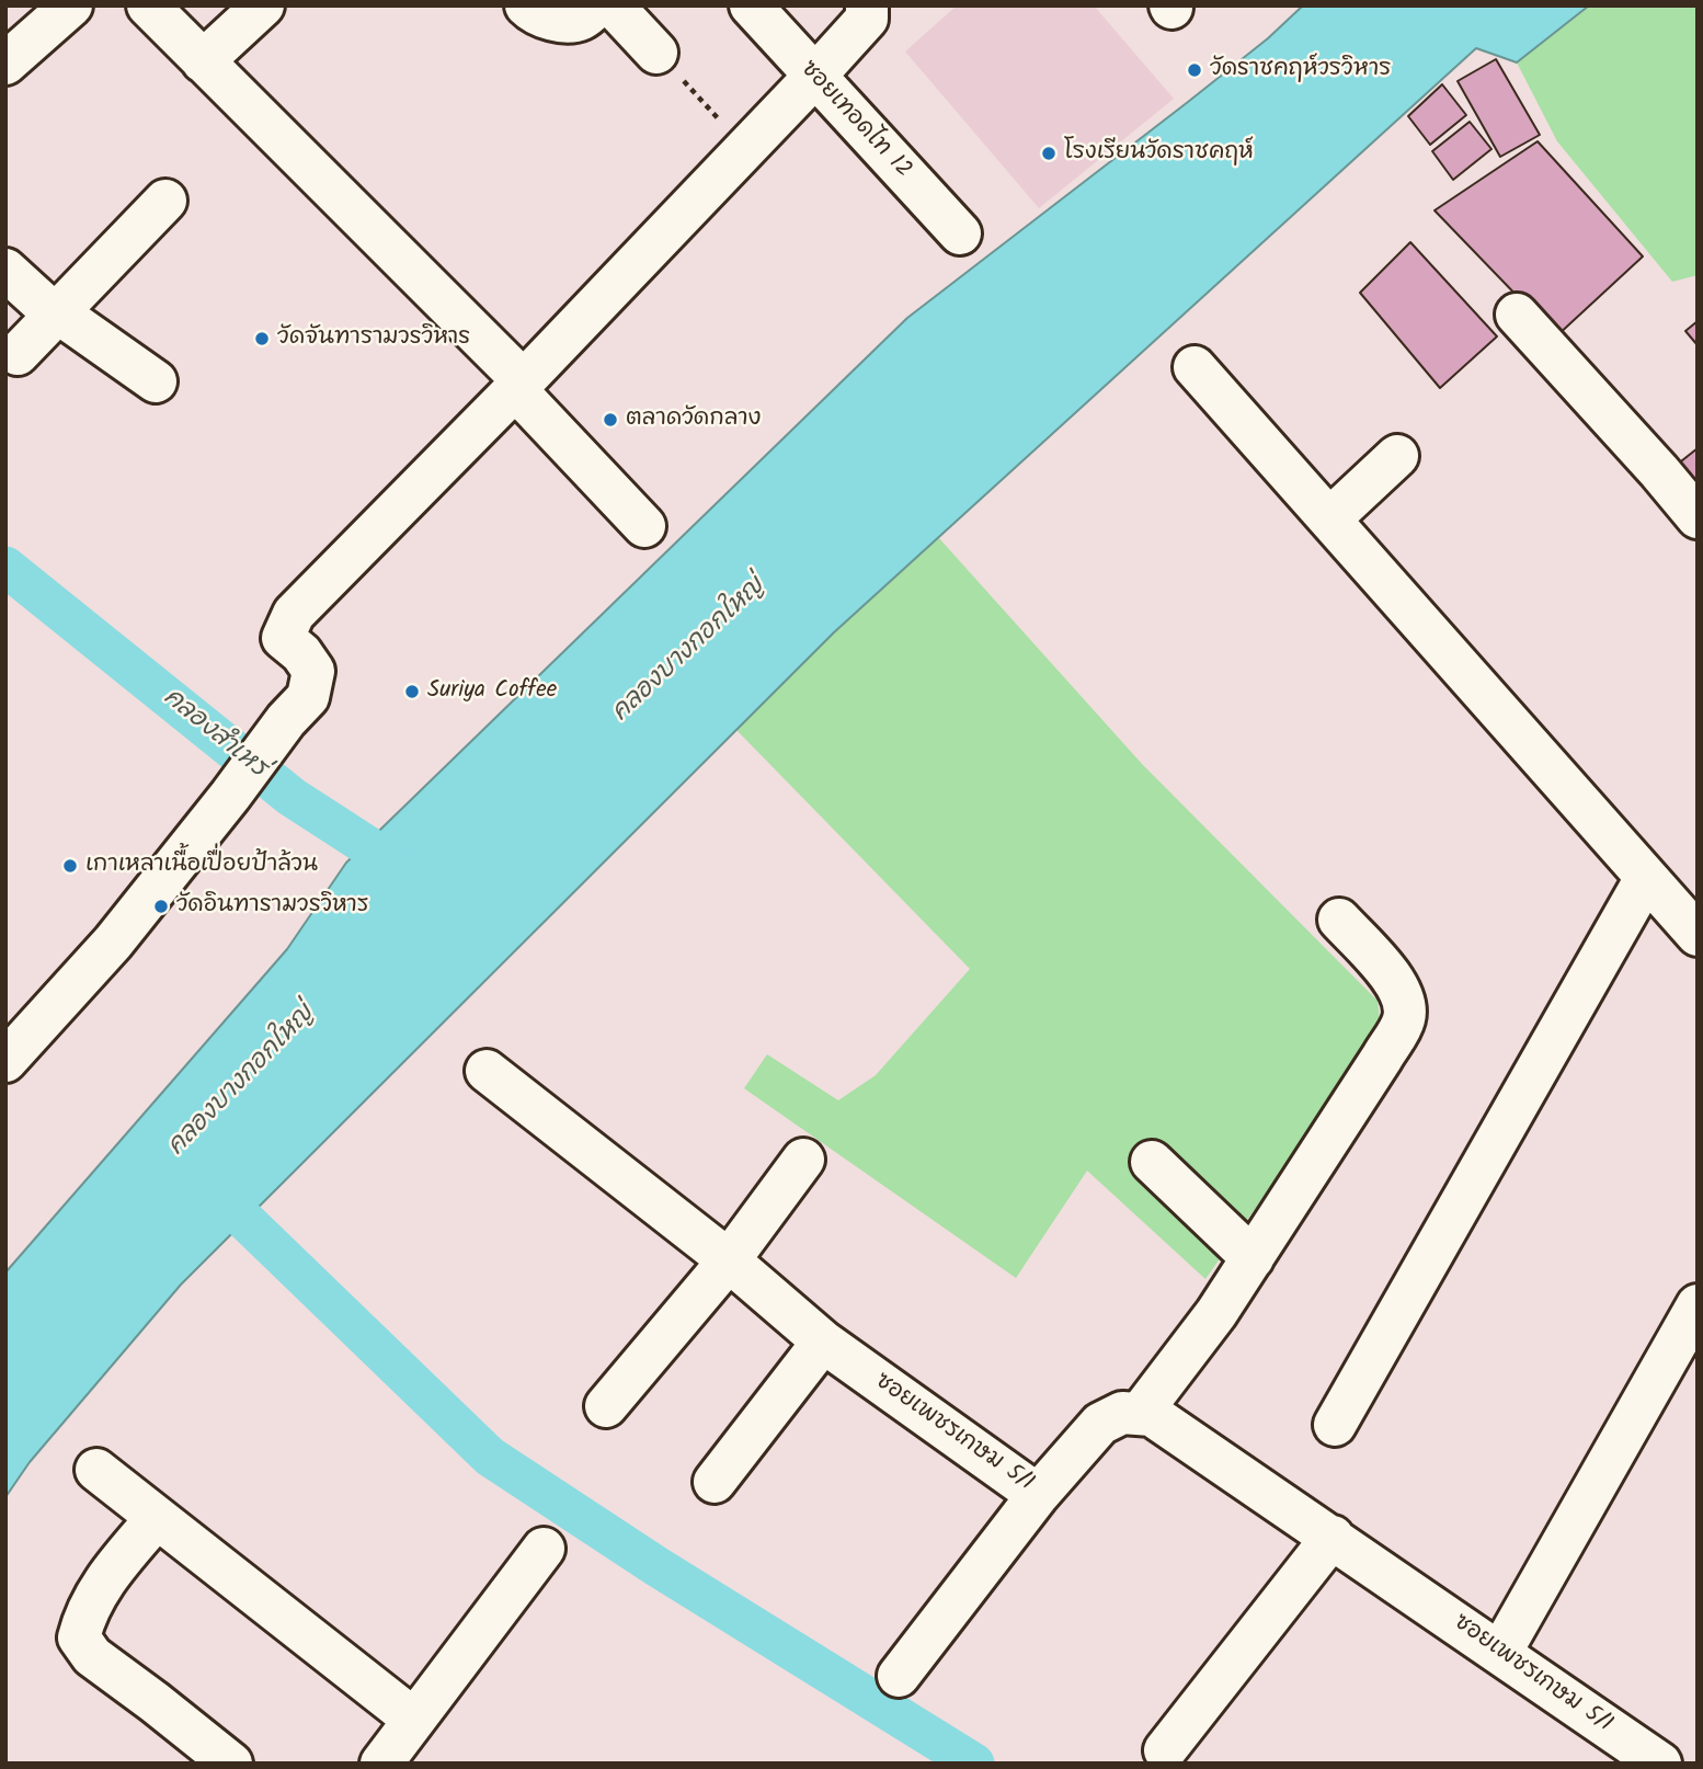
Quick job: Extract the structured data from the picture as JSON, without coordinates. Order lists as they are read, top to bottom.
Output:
{
  "streets": {
    "street": ["ซอยเทอดไท 12", "ซอยเพชรเกษม 5/1"]
  },
  "water": ["คลองบางกอกใหญ่", "คลองสำเหร่"],
  "places": [
    "วัดราชคฤห์วรวิหาร",
    "โรงเรียนวัดราชคฤห์",
    "วัดจันทารามวรวิหาร",
    "ตลาดวัดกลาง",
    "Suriya Coffee",
    "เกาเหลาเนื้อเปื่อยป้าล้วน",
    "วัดอินทารามวรวิหาร"
  ]
}
